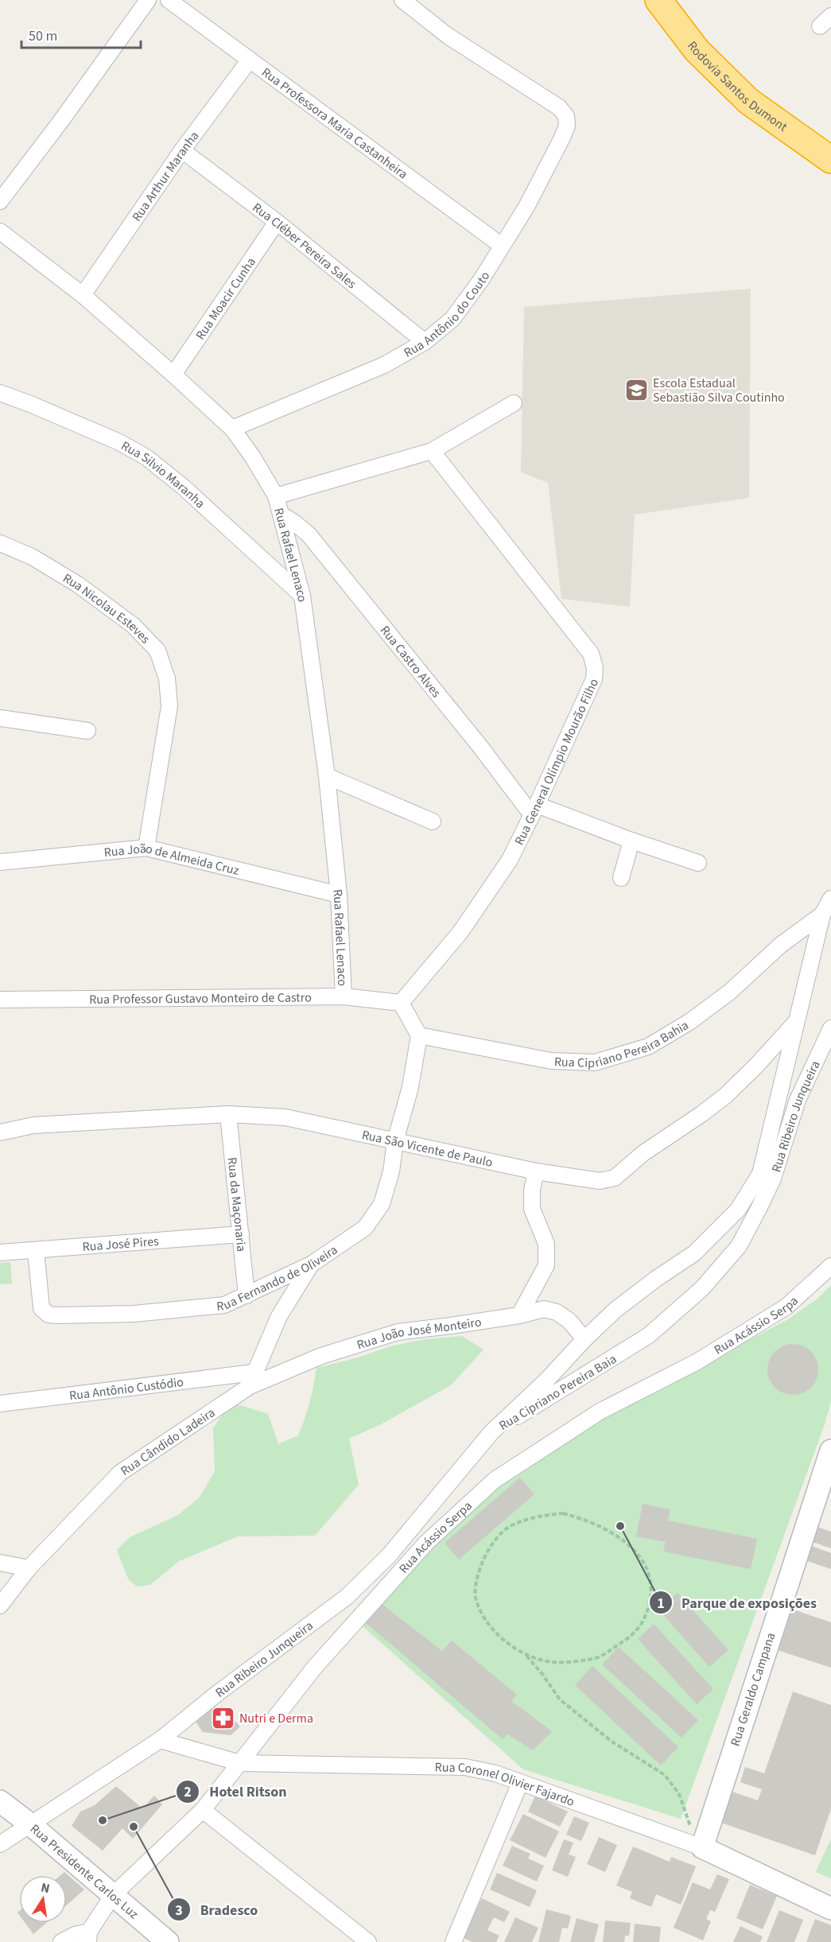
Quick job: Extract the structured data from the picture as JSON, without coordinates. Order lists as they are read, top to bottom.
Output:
{
  "streets": {
    "highway": ["Rodovia Santos Dumont"],
    "street": [
      "Rua Professora Maria Castanheira",
      "Rua Arthur Maranha",
      "Rua Cléber Pereira Sales",
      "Rua Moacir Cunha",
      "Rua Antônio do Couto",
      "Rua Silvio Maranha",
      "Rua Rafael Lenaco",
      "Rua Nicolau Esteves",
      "Rua Castro Alves",
      "Rua General Olímpio Mourão Filho",
      "Rua João de Almeida Cruz",
      "Rua Professor Gustavo Monteiro de Castro",
      "Rua Cipriano Pereira Bahia",
      "Rua Ribeiro Junqueira",
      "Rua São Vicente de Paulo",
      "Rua da Maçonaria",
      "Rua José Pires",
      "Rua Fernando de Oliveira",
      "Rua Acássio Serpa",
      "Rua João José Monteiro",
      "Rua Antônio Custódio",
      "Rua Cipriano Pereira Baia",
      "Rua Cândido Ladeira",
      "Rua Geraldo Campana",
      "Rua Coronel Olivier Fajardo",
      "Rua Presidente Carlos Luz"
    ]
  },
  "crossings": [
    ["Rua Professora Maria Castanheira", "Rua Arthur Maranha"],
    ["Rua Professora Maria Castanheira", "Rua Antônio do Couto"],
    ["Rua Arthur Maranha", "Rua Cléber Pereira Sales"],
    ["Rua Arthur Maranha", "Rua Rafael Lenaco"],
    ["Rua Cléber Pereira Sales", "Rua Moacir Cunha"],
    ["Rua Cléber Pereira Sales", "Rua Antônio do Couto"],
    ["Rua Moacir Cunha", "Rua Rafael Lenaco"],
    ["Rua Antônio do Couto", "Rua Rafael Lenaco"],
    ["Rua Silvio Maranha", "Rua Rafael Lenaco"],
    ["Rua Rafael Lenaco", "Rua Castro Alves"],
    ["Rua Rafael Lenaco", "Rua João de Almeida Cruz"],
    ["Rua Rafael Lenaco", "Rua Professor Gustavo Monteiro de Castro"],
    ["Rua Nicolau Esteves", "Rua João de Almeida Cruz"],
    ["Rua Castro Alves", "Rua General Olímpio Mourão Filho"],
    ["Rua General Olímpio Mourão Filho", "Rua Professor Gustavo Monteiro de Castro"],
    ["Rua Cipriano Pereira Bahia", "Rua Fernando de Oliveira"],
    ["Rua Ribeiro Junqueira", "Rua Cipriano Pereira Baia"],
    ["Rua Ribeiro Junqueira", "Rua Coronel Olivier Fajardo"],
    ["Rua Ribeiro Junqueira", "Rua Presidente Carlos Luz"],
    ["Rua São Vicente de Paulo", "Rua da Maçonaria"],
    ["Rua São Vicente de Paulo", "Rua Fernando de Oliveira"],
    ["Rua da Maçonaria", "Rua José Pires"],
    ["Rua da Maçonaria", "Rua Fernando de Oliveira"],
    ["Rua José Pires", "Rua Fernando de Oliveira"],
    ["Rua Acássio Serpa", "Rua Coronel Olivier Fajardo"],
    ["Rua Acássio Serpa", "Rua Presidente Carlos Luz"],
    ["Rua João José Monteiro", "Rua Antônio Custódio"],
    ["Rua João José Monteiro", "Rua Cipriano Pereira Baia"],
    ["Rua João José Monteiro", "Rua Cândido Ladeira"],
    ["Rua Antônio Custódio", "Rua Cândido Ladeira"],
    ["Rua Geraldo Campana", "Rua Coronel Olivier Fajardo"]
  ],
  "places": {
    "school or university": ["Escola Estadual Sebastião Silva Coutinho"],
    "other": ["Parque de exposições", "Hotel Ritson", "Bradesco"],
    "pharmacy": ["Nutri e Derma"]
  },
  "scale_bar": "50 m",
  "north": "top"
}
